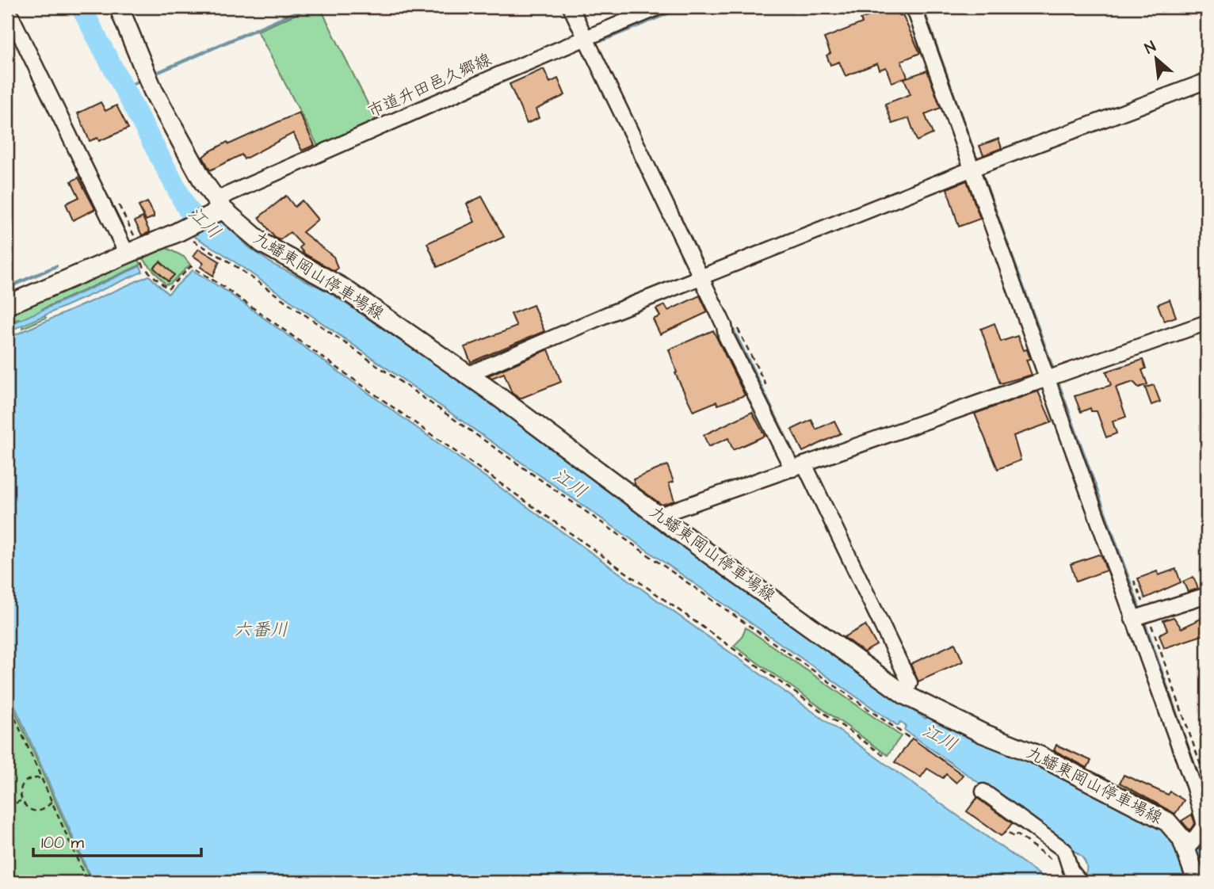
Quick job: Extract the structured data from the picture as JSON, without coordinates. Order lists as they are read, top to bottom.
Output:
{
  "streets": {
    "main road": ["九蟠東岡山停車場線"],
    "street": ["市道升田邑久郷線"]
  },
  "crossings": [
    ["市道升田邑久郷線", "九蟠東岡山停車場線"]
  ],
  "water": ["江川", "六番川"],
  "scale_bar": "100 m",
  "north": "top left"
}
